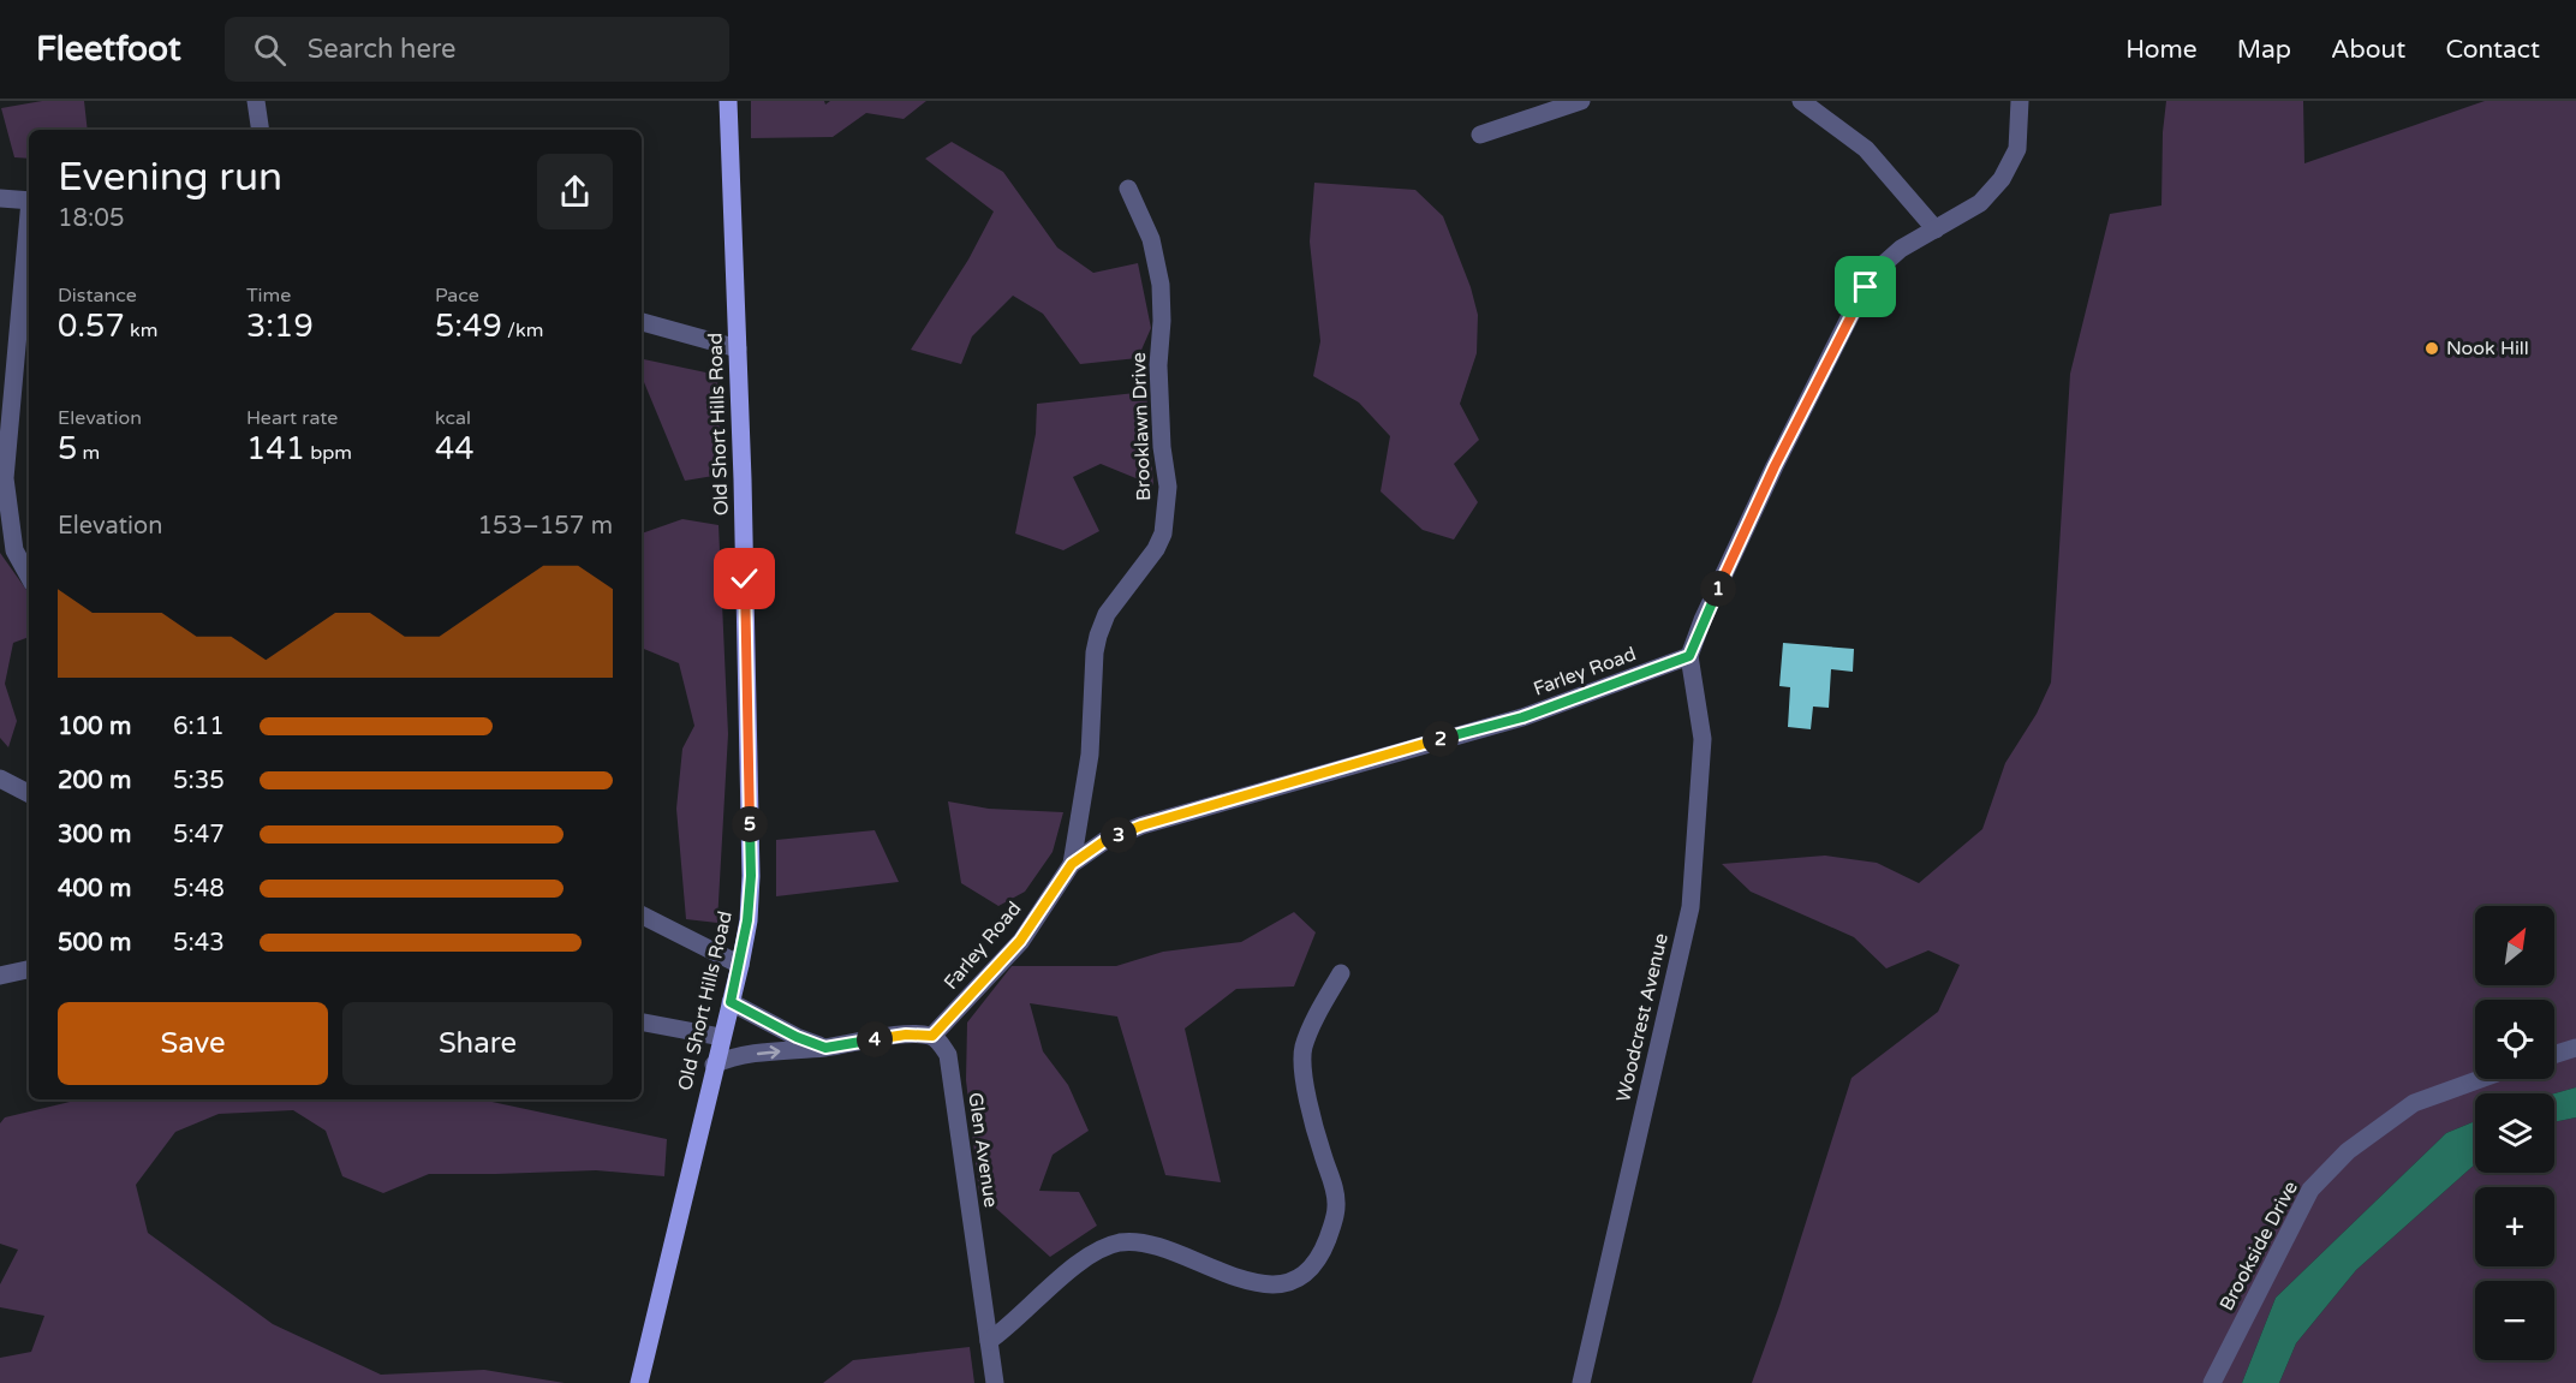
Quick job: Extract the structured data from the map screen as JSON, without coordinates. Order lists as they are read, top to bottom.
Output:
{
  "streets": {
    "main road": ["Old Short Hills Road"],
    "street": [
      "Brooklawn Drive",
      "Farley Road",
      "Woodcrest Avenue",
      "Glen Avenue",
      "Brookside Drive"
    ]
  },
  "crossings": [
    ["Brooklawn Drive", "Farley Road"],
    ["Farley Road", "Woodcrest Avenue"],
    ["Farley Road", "Glen Avenue"]
  ],
  "places": ["Nook Hill"],
  "north": "top right",
  "page": {
    "header": "Fleetfoot",
    "search": "Search here",
    "nav": [
      "Home",
      "Map",
      "About",
      "Contact"
    ],
    "heading": ["Evening run", "18:05"],
    "stats": [
      ["Distance", "0.57 km"],
      ["Time", "3:19"],
      ["Pace", "5:49 /km"],
      ["Elevation", "5 m"],
      ["Heart rate", "141 bpm"],
      ["kcal", "44"]
    ],
    "chart": ["Elevation", "153–157 m"],
    "pins": [
      "1",
      "2",
      "5",
      "3",
      "4"
    ],
    "list": [
      {
        "name": "100 m",
        "note": "6:11"
      },
      {
        "name": "200 m",
        "note": "5:35"
      },
      {
        "name": "300 m",
        "note": "5:47"
      },
      {
        "name": "400 m",
        "note": "5:48"
      },
      {
        "name": "500 m",
        "note": "5:43"
      }
    ],
    "map_buttons": ["+", "−"],
    "buttons": ["Save", "Share"]
  }
}
